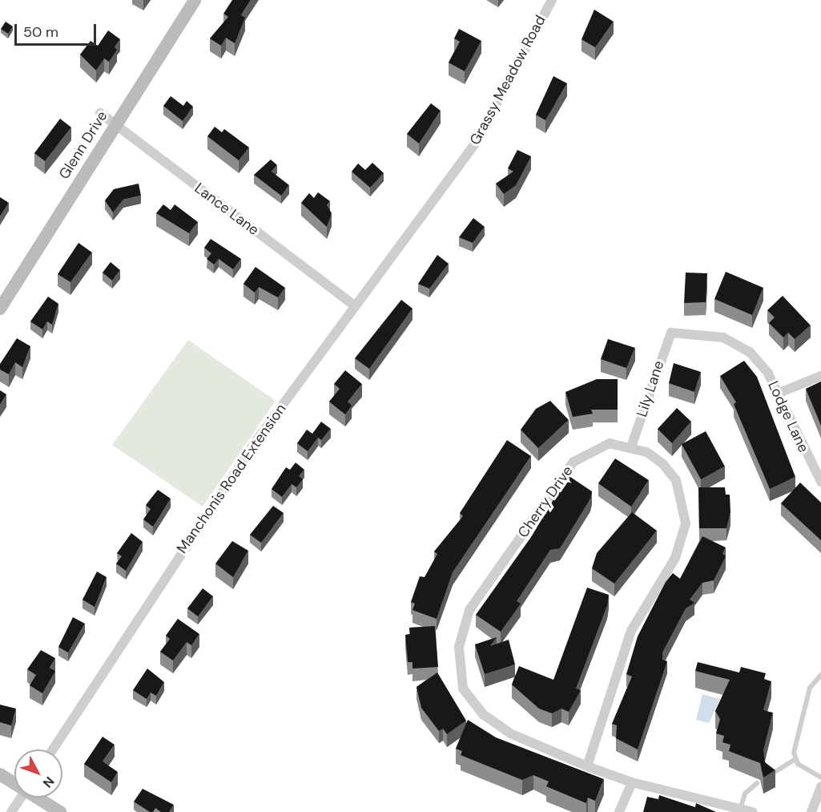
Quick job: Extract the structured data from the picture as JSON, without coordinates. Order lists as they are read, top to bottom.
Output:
{
  "streets": {
    "street": [
      "Grassy Meadow Road",
      "Glenn Drive",
      "Lance Lane",
      "Lily Lane",
      "Lodge Lane",
      "Manchonis Road Extension",
      "Cherry Drive"
    ]
  },
  "crossings": [
    ["Grassy Meadow Road", "Manchonis Road Extension"],
    ["Glenn Drive", "Lance Lane"],
    ["Lance Lane", "Manchonis Road Extension"],
    ["Lily Lane", "Lodge Lane"],
    ["Lily Lane", "Cherry Drive"]
  ],
  "scale_bar": "50 m",
  "north": "bottom right"
}
